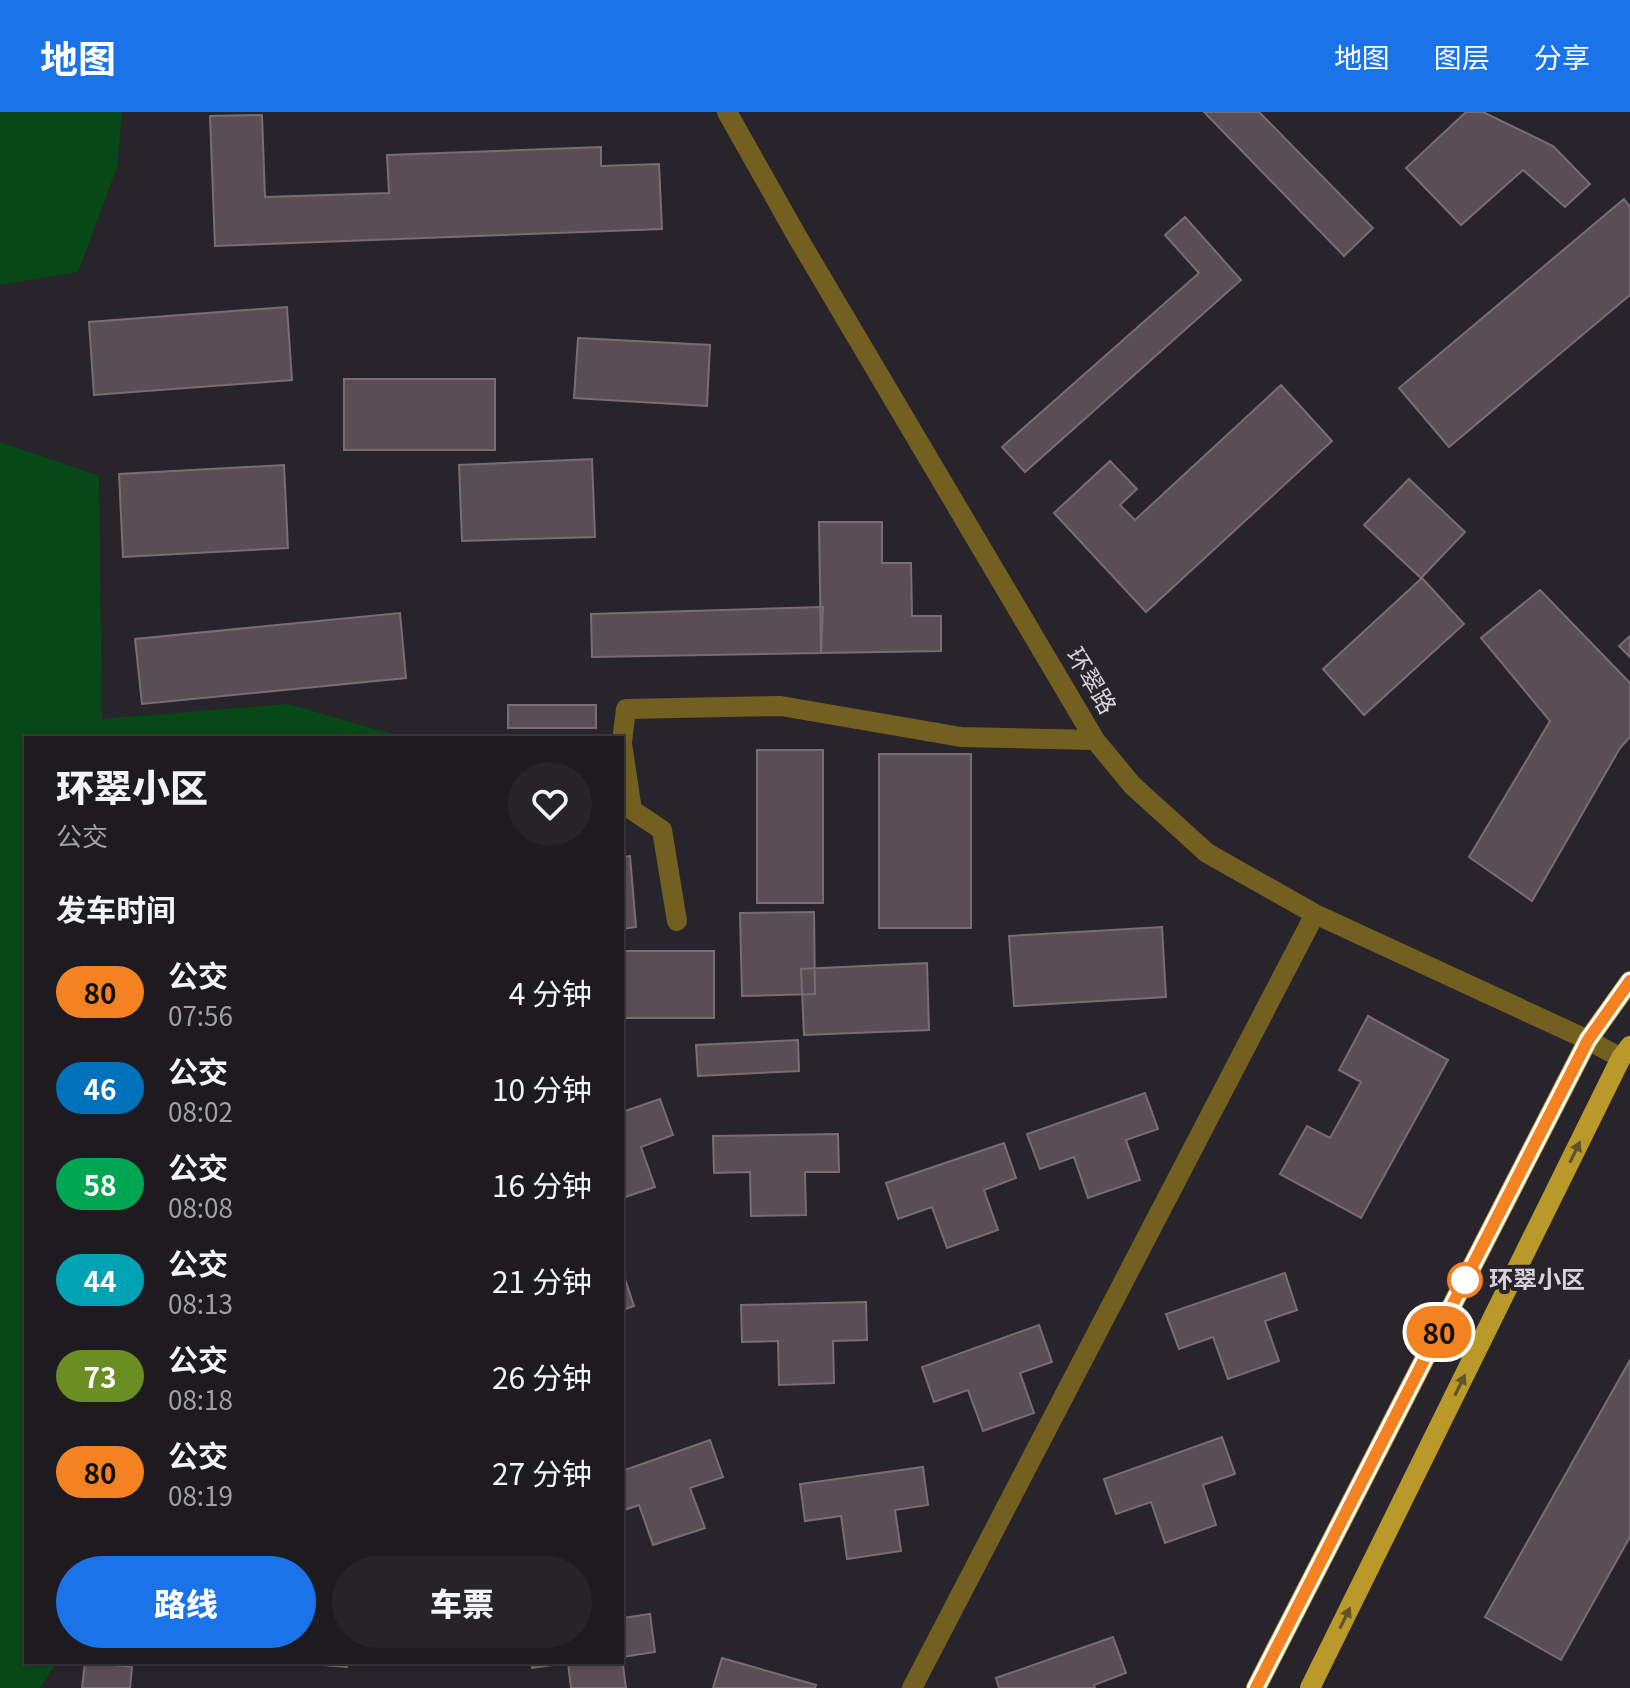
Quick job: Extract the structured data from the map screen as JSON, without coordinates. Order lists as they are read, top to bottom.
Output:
{
  "streets": {
    "street": ["环翠路"]
  },
  "places": ["环翠小区"],
  "lines": ["bus line 80"],
  "page": {
    "header": "地图",
    "nav": ["地图", "图层", "分享"],
    "on_map": "80",
    "heading": [
      ["环翠小区", "公交"],
      "发车时间"
    ],
    "list": [
      {
        "mark": "80",
        "name": "公交",
        "note": "07:56",
        "value": "4 分钟"
      },
      {
        "mark": "46",
        "name": "公交",
        "note": "08:02",
        "value": "10 分钟"
      },
      {
        "mark": "58",
        "name": "公交",
        "note": "08:08",
        "value": "16 分钟"
      },
      {
        "mark": "44",
        "name": "公交",
        "note": "08:13",
        "value": "21 分钟"
      },
      {
        "mark": "73",
        "name": "公交",
        "note": "08:18",
        "value": "26 分钟"
      },
      {
        "mark": "80",
        "name": "公交",
        "note": "08:19",
        "value": "27 分钟"
      }
    ],
    "buttons": ["路线", "车票"]
  }
}
